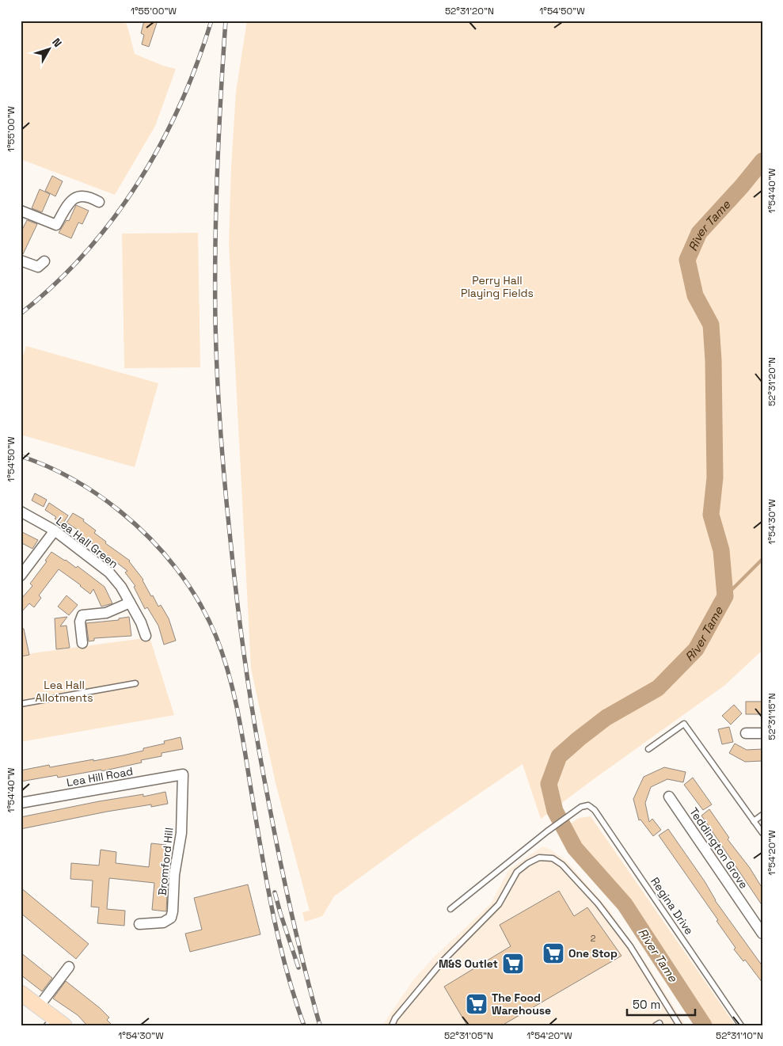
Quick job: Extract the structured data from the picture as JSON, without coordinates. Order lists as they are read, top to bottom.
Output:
{
  "streets": {
    "street": [
      "Lea Hall Green",
      "Lea Hill Road",
      "Teddington Grove",
      "Bromford Hill"
    ],
    "lane": ["Regina Drive"]
  },
  "crossings": [
    ["Lea Hill Road", "Bromford Hill"]
  ],
  "water": ["River Tame"],
  "parks": ["Perry Hall Playing Fields", "Lea Hall Allotments"],
  "places": {
    "supermarket": ["One Stop", "M&S Outlet", "The Food Warehouse"]
  },
  "house_numbers": ["2"],
  "scale_bar": "50 m",
  "north": "top right",
  "coordinates": [
    "1°55'00\"W",
    "52°31'20\"N",
    "1°54'50\"W",
    "1°54'40\"W",
    "1°54'30\"W",
    "52°31'15\"N",
    "1°54'20\"W",
    "52°31'05\"N",
    "52°31'10\"N"
  ]
}
